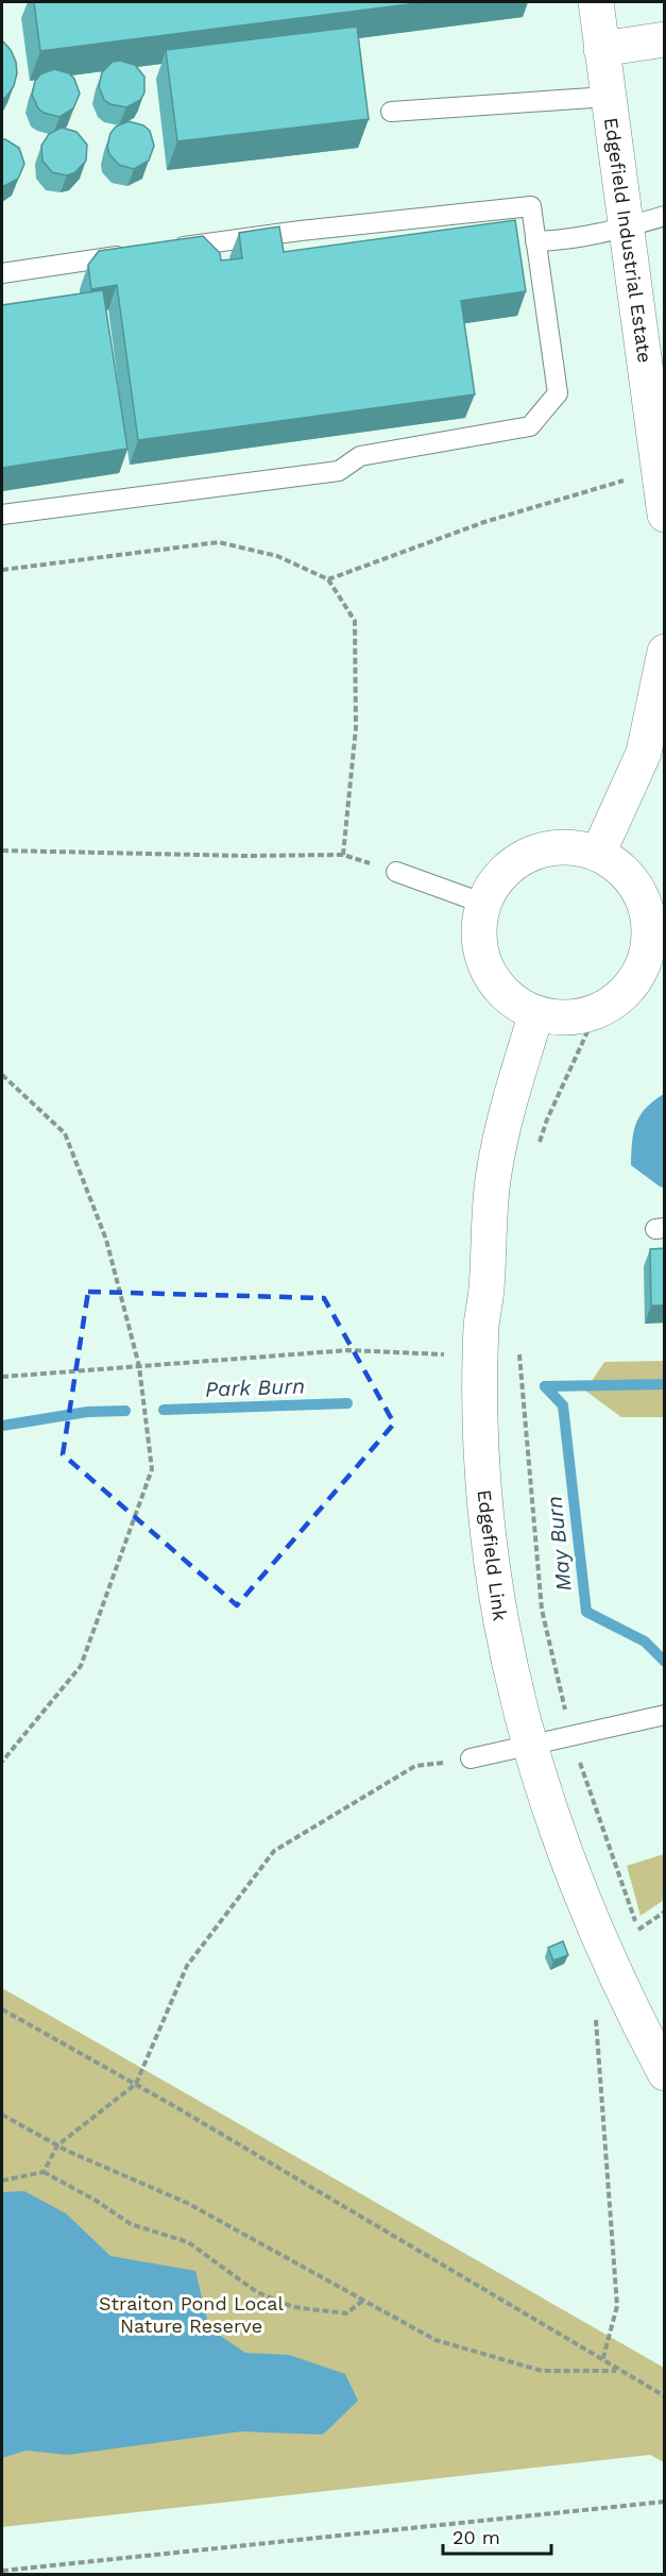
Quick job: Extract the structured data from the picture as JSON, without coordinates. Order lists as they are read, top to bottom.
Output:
{
  "streets": {
    "street": ["Edgefield Industrial Estate", "Edgefield Link"]
  },
  "water": ["Park Burn", "May Burn"],
  "parks": ["Straiton Pond Local Nature Reserve"],
  "scale_bar": "20 m"
}
